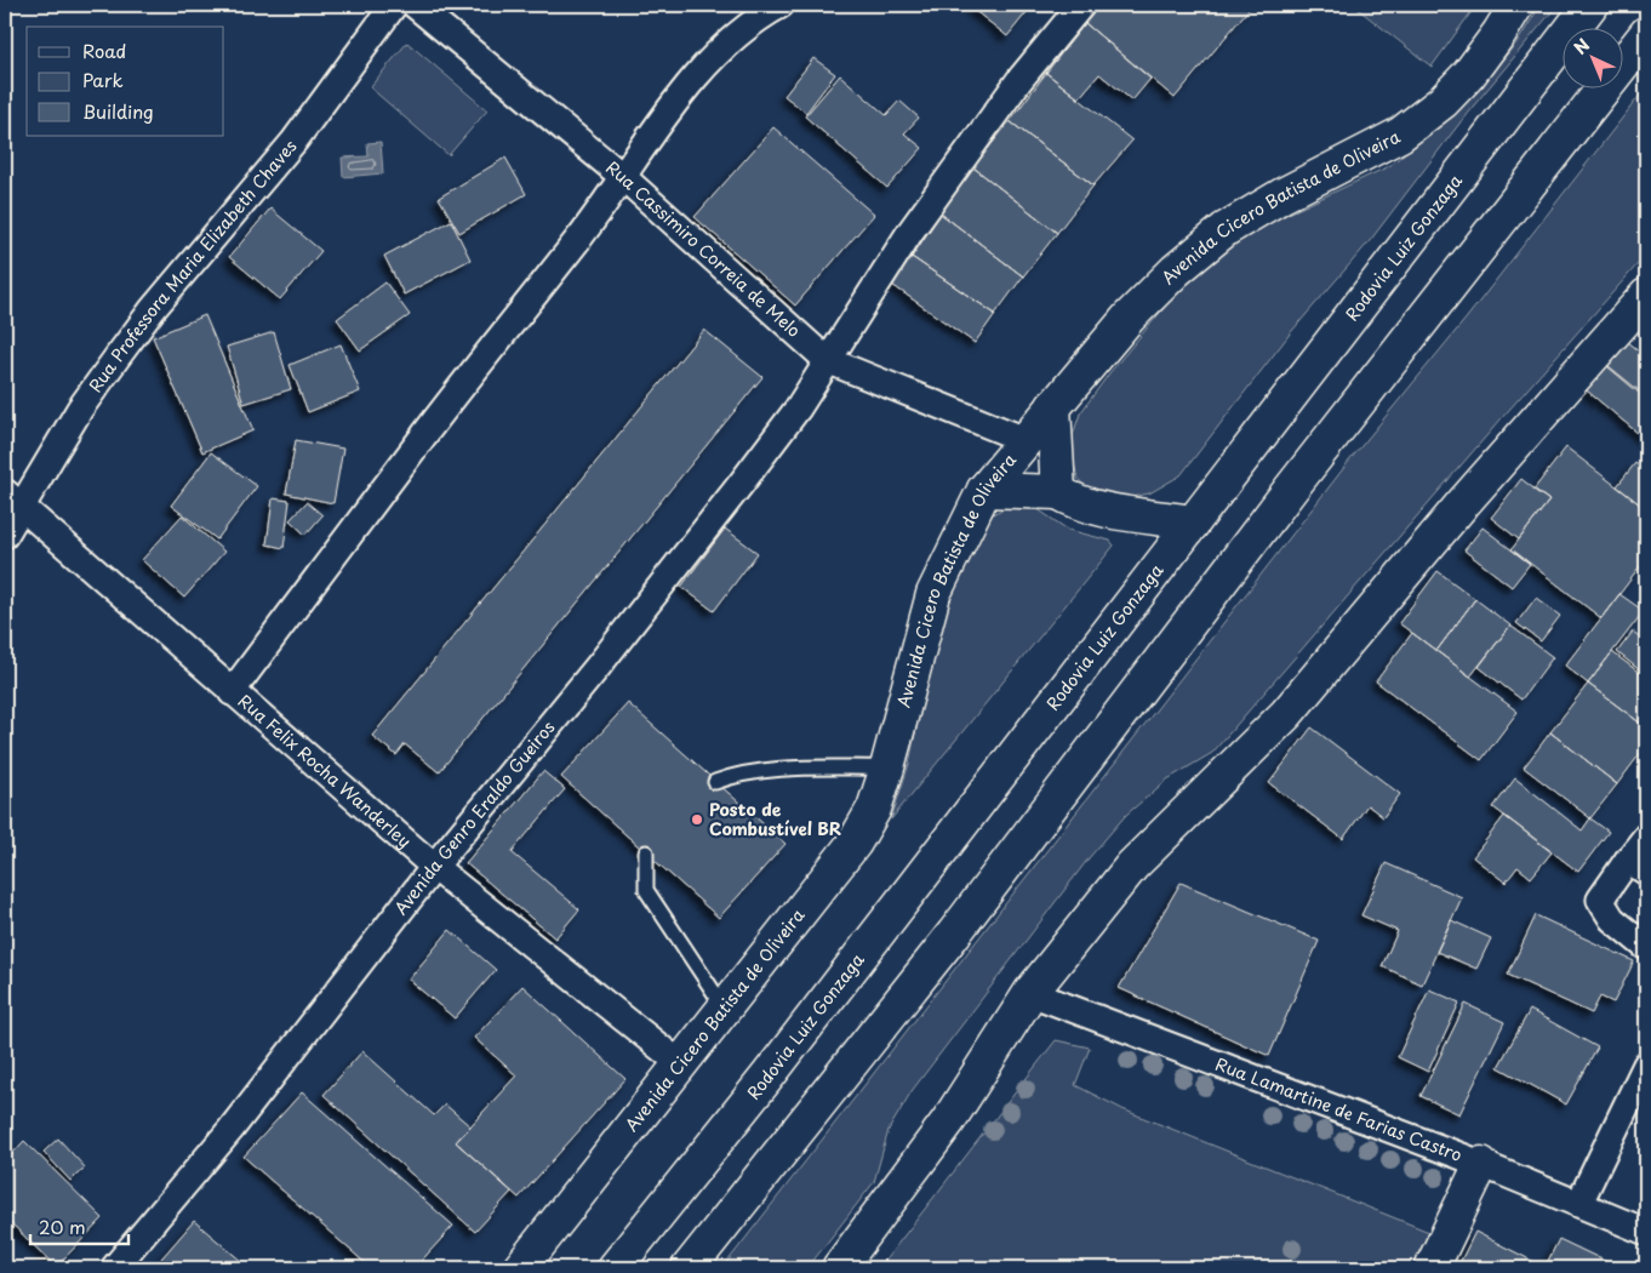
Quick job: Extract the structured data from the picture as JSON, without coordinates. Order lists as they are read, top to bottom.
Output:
{
  "streets": {
    "main road": ["Avenida Cicero Batista de Oliveira", "Rodovia Luiz Gonzaga"],
    "street": [
      "Rua Cassimiro Correia de Melo",
      "Rua Professora Maria Elizabeth Chaves",
      "Rua Felix Rocha Wanderley",
      "Avenida Genro Eraldo Gueiros",
      "Rua Lamartine de Farias Castro"
    ]
  },
  "crossings": [
    ["Avenida Cicero Batista de Oliveira", "Rua Cassimiro Correia de Melo"],
    ["Avenida Cicero Batista de Oliveira", "Rua Felix Rocha Wanderley"],
    ["Rua Cassimiro Correia de Melo", "Avenida Genro Eraldo Gueiros"],
    ["Rua Professora Maria Elizabeth Chaves", "Rua Felix Rocha Wanderley"],
    ["Rua Felix Rocha Wanderley", "Avenida Genro Eraldo Gueiros"]
  ],
  "places": ["Posto de Combustível BR"],
  "legend": ["Road", "Park", "Building"],
  "scale_bar": "20 m",
  "north": "top left"
}
